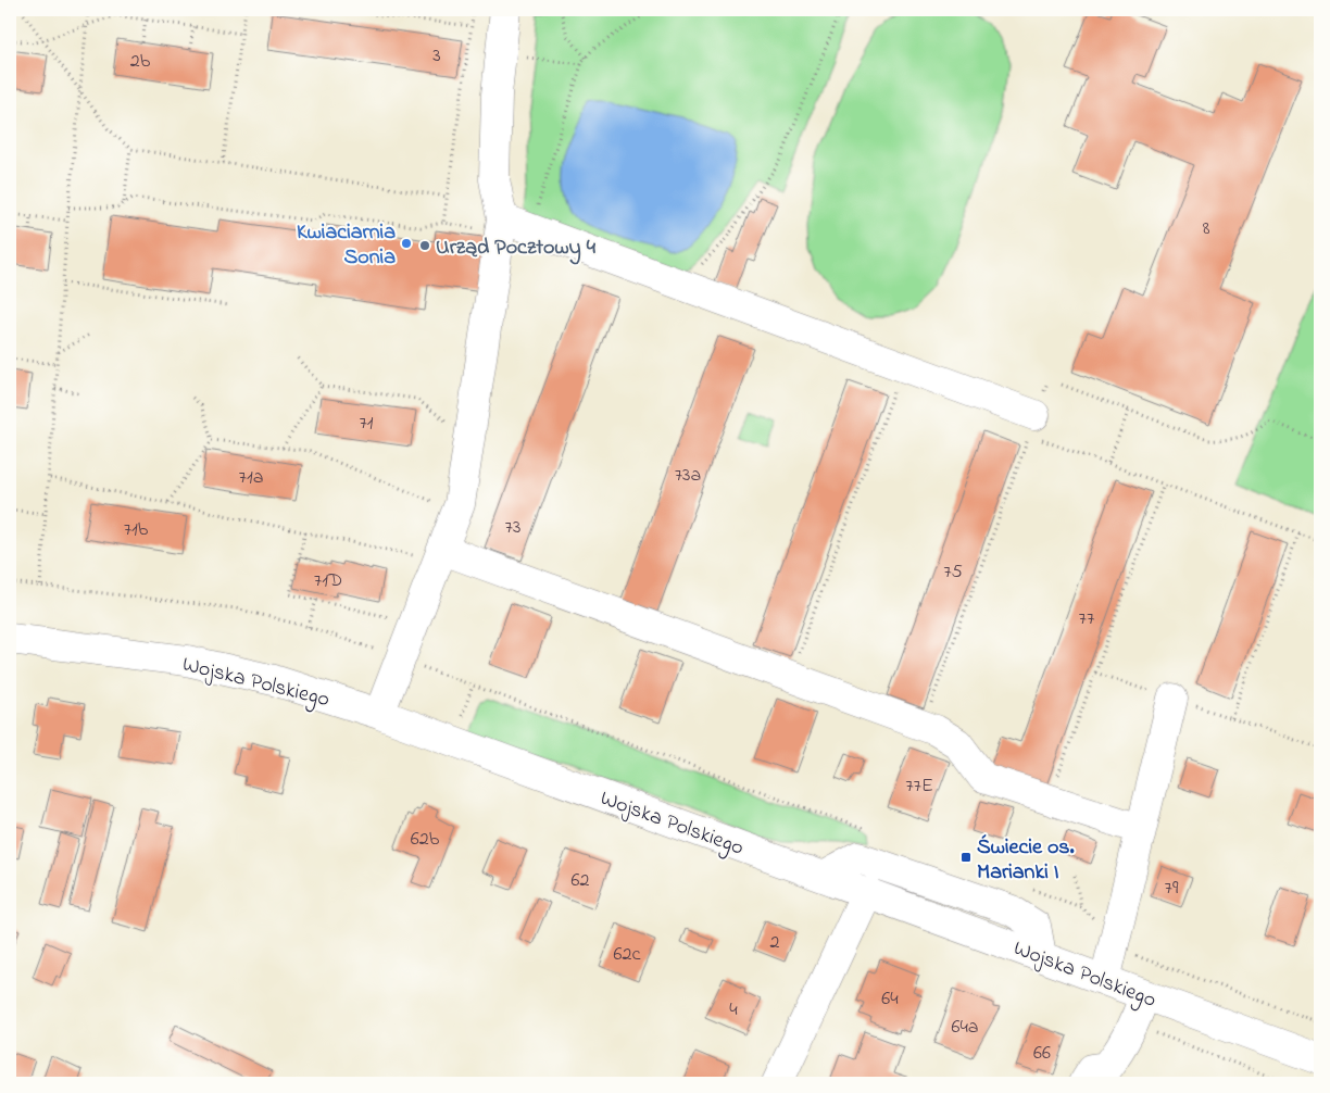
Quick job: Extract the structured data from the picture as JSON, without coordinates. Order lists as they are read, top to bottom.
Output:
{
  "streets": {
    "street": ["Wojska Polskiego"]
  },
  "places": {
    "other": ["Kwiaciarnia Sonia", "Urząd Pocztowy 4"],
    "transit": ["Świecie os. Marianki I"]
  },
  "house_numbers": [
    "3",
    "2b",
    "8",
    "71",
    "73a",
    "71a",
    "73",
    "71b",
    "75",
    "71D",
    "77",
    "77E",
    "62b",
    "62",
    "79",
    "2",
    "62c",
    "64",
    "4",
    "64a",
    "66"
  ]
}
